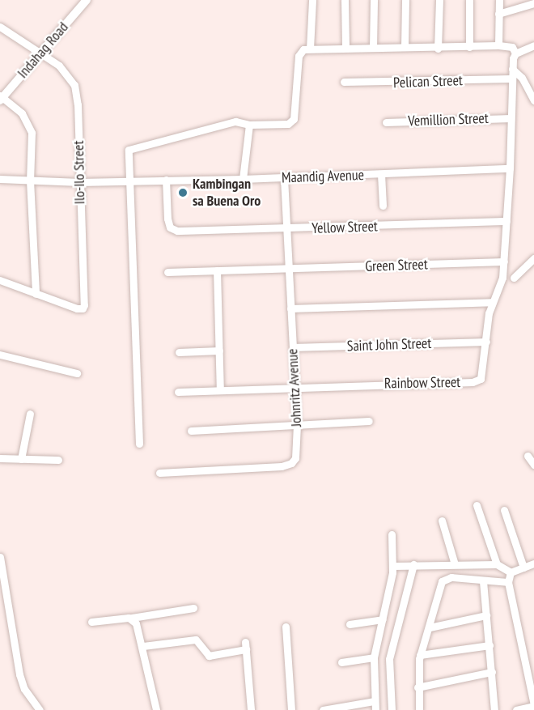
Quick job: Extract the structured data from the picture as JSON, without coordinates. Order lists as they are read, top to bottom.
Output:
{
  "streets": {
    "main road": ["Indahag Road"],
    "street": [
      "Pelican Street",
      "Vemillion Street",
      "Ilo-Ilo Street",
      "Maandig Avenue",
      "Yellow Street",
      "Green Street",
      "Saint John Street",
      "Rainbow Street",
      "Johnritz Avenue"
    ]
  },
  "crossings": [
    ["Indahag Road", "Ilo-Ilo Street"],
    ["Ilo-Ilo Street", "Maandig Avenue"],
    ["Maandig Avenue", "Yellow Street"],
    ["Maandig Avenue", "Rainbow Street"],
    ["Maandig Avenue", "Johnritz Avenue"],
    ["Yellow Street", "Rainbow Street"],
    ["Yellow Street", "Johnritz Avenue"],
    ["Green Street", "Rainbow Street"],
    ["Green Street", "Johnritz Avenue"],
    ["Saint John Street", "Rainbow Street"],
    ["Saint John Street", "Johnritz Avenue"],
    ["Rainbow Street", "Johnritz Avenue"]
  ],
  "places": ["Kambingan sa Buena Oro"]
}
